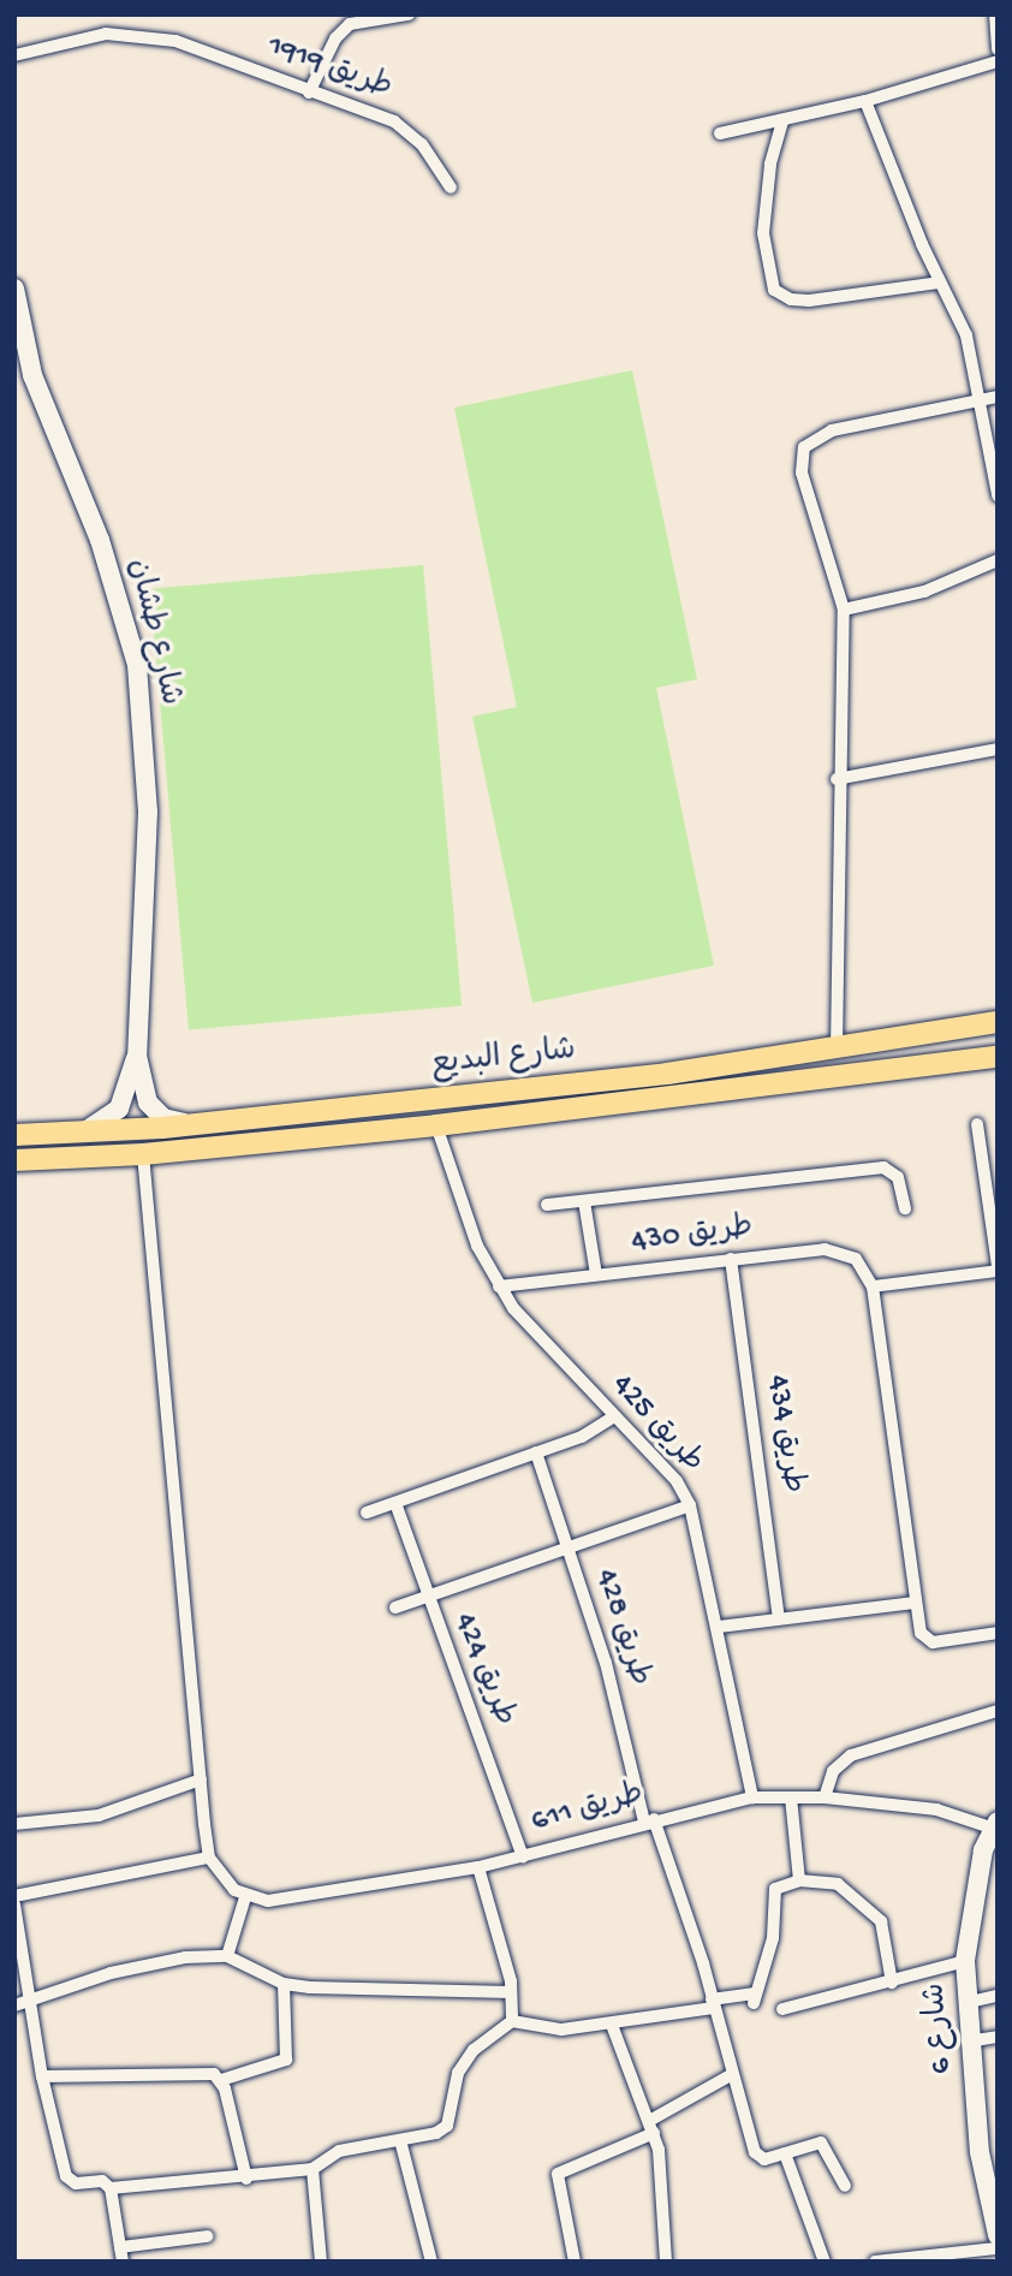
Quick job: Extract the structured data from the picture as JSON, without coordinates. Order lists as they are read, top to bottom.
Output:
{
  "streets": {
    "main road": ["شارع البديع"],
    "street": [
      "طريق 1919",
      "شارع طشان",
      "طريق 430",
      "طريق 425",
      "طريق 434",
      "طريق 428",
      "طريق 424",
      "طريق 611",
      "شارع 6"
    ]
  },
  "crossings": [
    ["شارع البديع", "طريق 425"],
    ["طريق 430", "طريق 425"],
    ["طريق 430", "طريق 434"],
    ["طريق 425", "طريق 611"],
    ["طريق 428", "طريق 611"],
    ["طريق 424", "طريق 611"],
    ["طريق 611", "شارع 6"]
  ]
}
